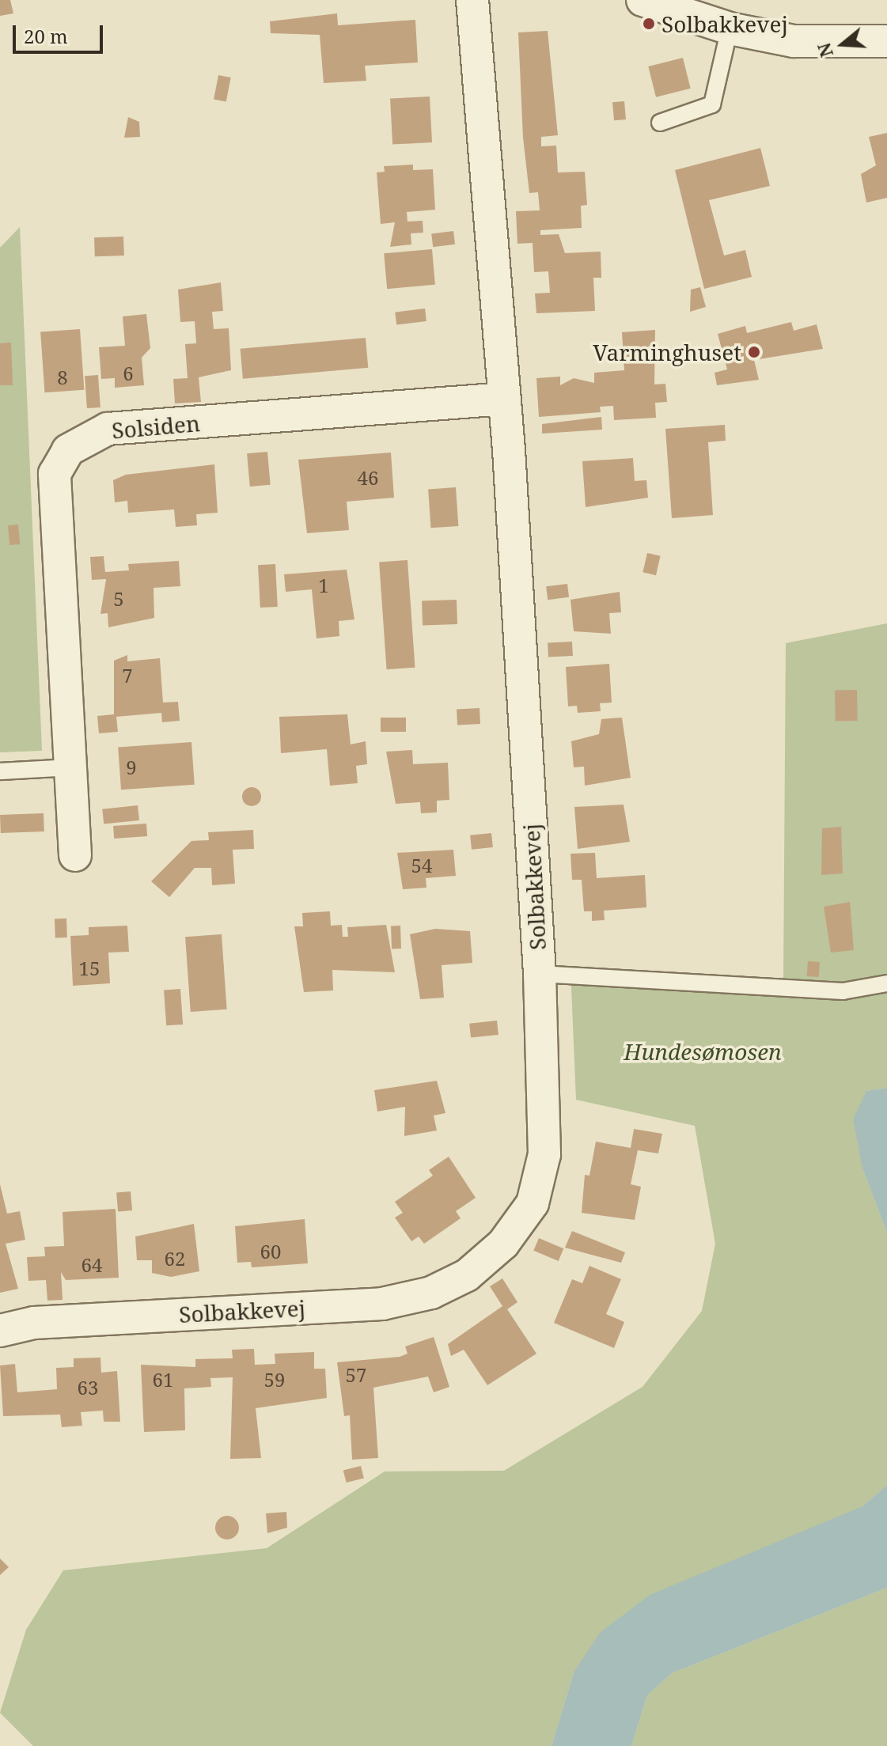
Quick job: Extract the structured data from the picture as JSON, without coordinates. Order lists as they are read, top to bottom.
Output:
{
  "streets": {
    "street": ["Solsiden", "Solbakkevej"]
  },
  "crossings": [
    ["Solsiden", "Solbakkevej"]
  ],
  "parks": ["Hundesømosen"],
  "places": ["Solbakkevej", "Varminghuset"],
  "house_numbers": [
    "6",
    "8",
    "46",
    "1",
    "5",
    "7",
    "9",
    "54",
    "15",
    "60",
    "62",
    "64",
    "57",
    "61",
    "59",
    "63"
  ],
  "scale_bar": "20 m",
  "north": "left"
}
